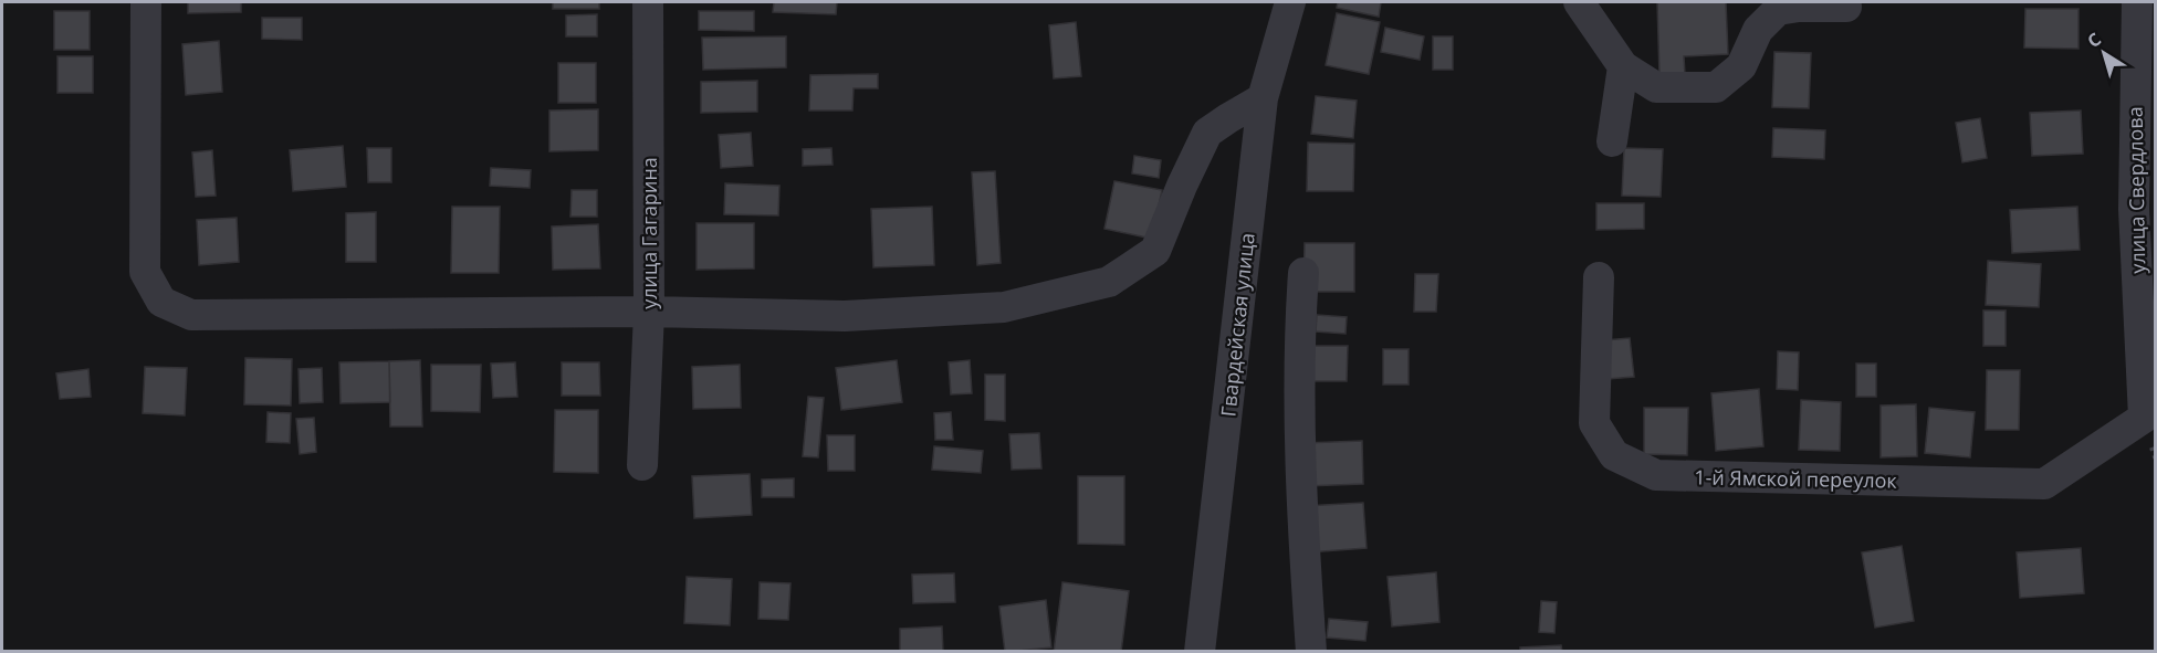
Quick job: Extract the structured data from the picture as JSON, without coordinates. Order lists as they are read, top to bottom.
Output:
{
  "streets": {
    "street": [
      "улица Свердлова",
      "улица Гагарина",
      "Гвардейская улица",
      "1-й Ямской переулок"
    ]
  },
  "crossings": [
    ["улица Свердлова", "1-й Ямской переулок"]
  ],
  "north": "top left"
}
